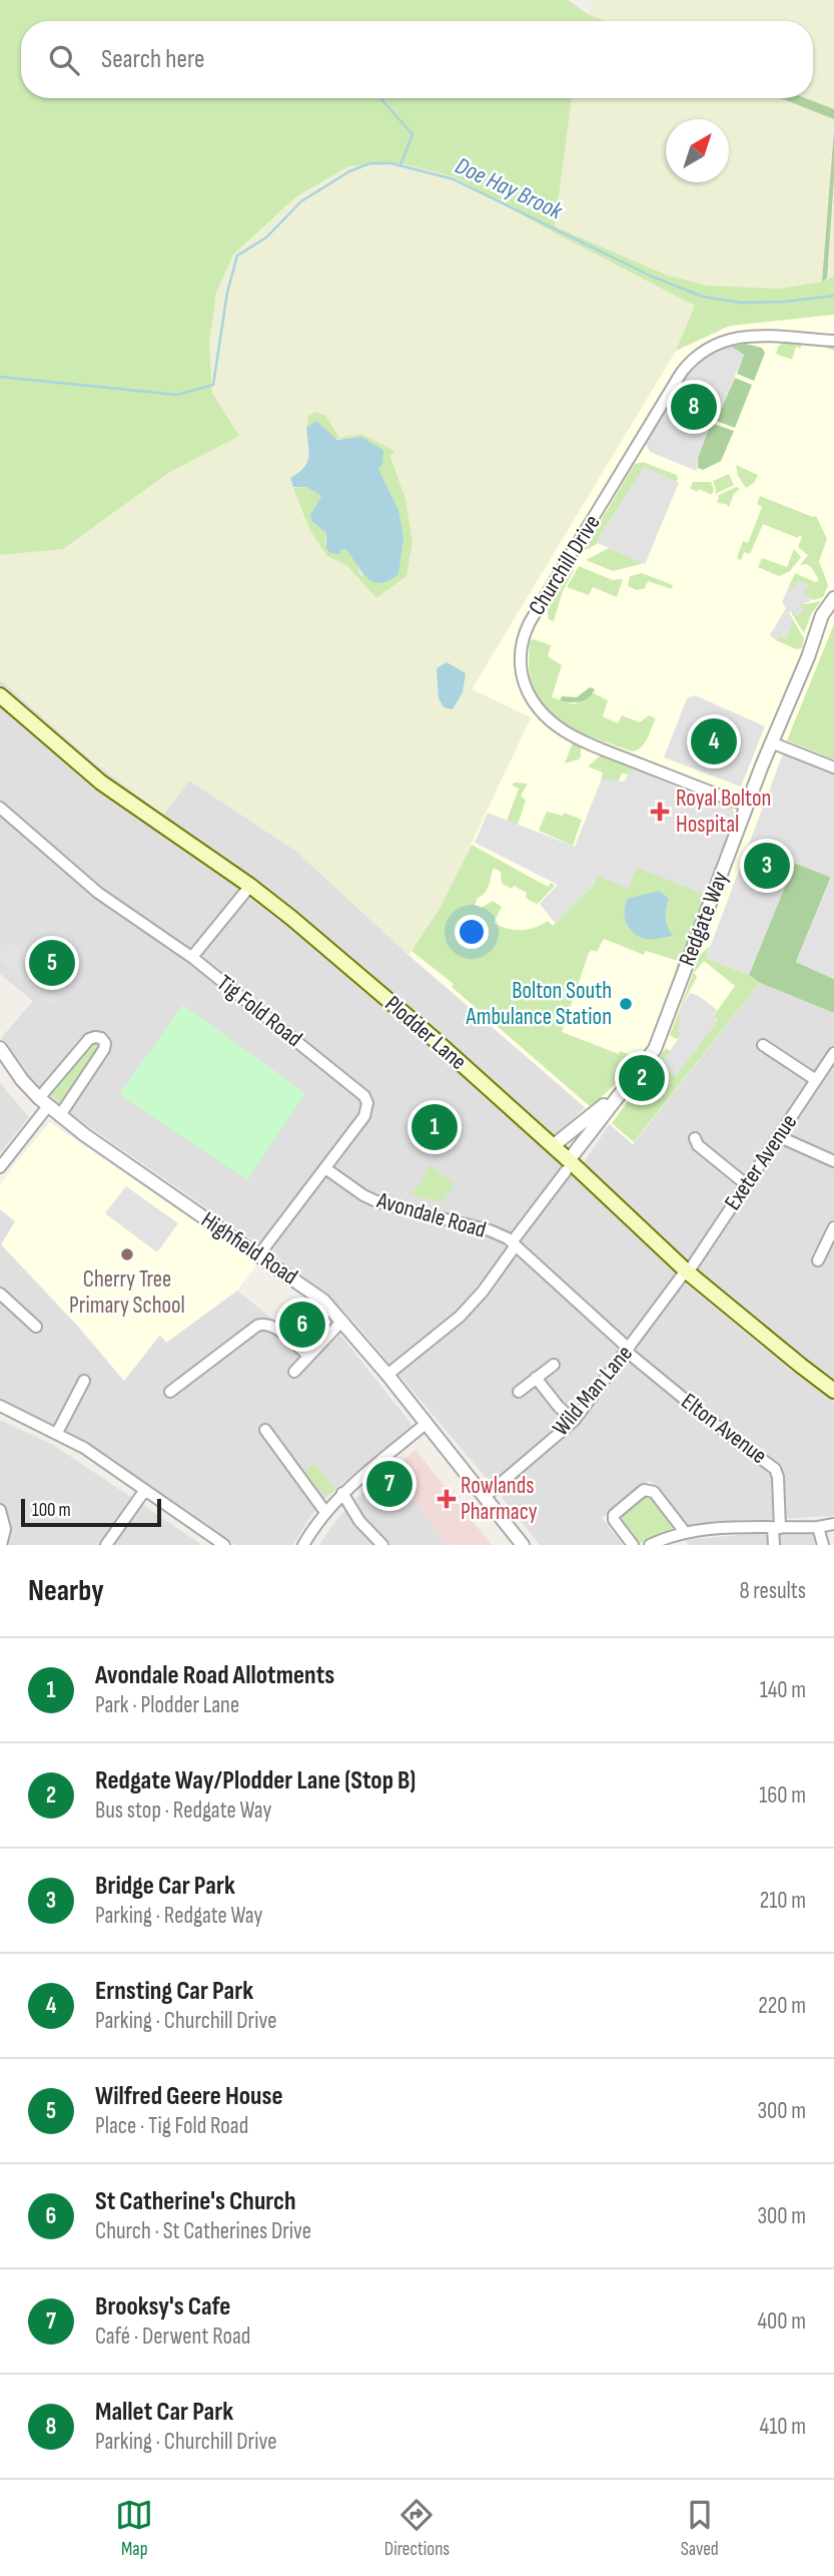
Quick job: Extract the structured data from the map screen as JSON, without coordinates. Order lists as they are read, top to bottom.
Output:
{
  "streets": {
    "main road": ["Plodder Lane"],
    "street": [
      "Churchill Drive",
      "Redgate Way",
      "Tig Fold Road",
      "Exeter Avenue",
      "Avondale Road",
      "Highfield Road",
      "Wild Man Lane",
      "Elton Avenue"
    ]
  },
  "crossings": [
    ["Churchill Drive", "Redgate Way"],
    ["Redgate Way", "Plodder Lane"],
    ["Tig Fold Road", "Avondale Road"],
    ["Tig Fold Road", "Highfield Road"],
    ["Plodder Lane", "Exeter Avenue"],
    ["Plodder Lane", "Wild Man Lane"],
    ["Exeter Avenue", "Wild Man Lane"],
    ["Avondale Road", "Wild Man Lane"],
    ["Avondale Road", "Elton Avenue"],
    ["Highfield Road", "Wild Man Lane"],
    ["Wild Man Lane", "Elton Avenue"]
  ],
  "water": ["Doe Hay Brook"],
  "places": {
    "health": ["Royal Bolton Hospital", "Rowlands Pharmacy"],
    "other": ["Bolton South Ambulance Station", "Cherry Tree Primary School"]
  },
  "scale_bar": "100 m",
  "north": "top right",
  "page": {
    "search": "Search here",
    "pins": [
      "8",
      "4",
      "3",
      "5",
      "2",
      "1",
      "6",
      "7"
    ],
    "scale": "100 m",
    "heading": ["Nearby", "8 results"],
    "list": [
      {
        "mark": "1",
        "name": "Avondale Road Allotments",
        "note": "Park · Plodder Lane",
        "value": "140 m"
      },
      {
        "mark": "2",
        "name": "Redgate Way/Plodder Lane (Stop B)",
        "note": "Bus stop · Redgate Way",
        "value": "160 m"
      },
      {
        "mark": "3",
        "name": "Bridge Car Park",
        "note": "Parking · Redgate Way",
        "value": "210 m"
      },
      {
        "mark": "4",
        "name": "Ernsting Car Park",
        "note": "Parking · Churchill Drive",
        "value": "220 m"
      },
      {
        "mark": "5",
        "name": "Wilfred Geere House",
        "note": "Place · Tig Fold Road",
        "value": "300 m"
      },
      {
        "mark": "6",
        "name": "St Catherine's Church",
        "note": "Church · St Catherines Drive",
        "value": "300 m"
      },
      {
        "mark": "7",
        "name": "Brooksy's Cafe",
        "note": "Café · Derwent Road",
        "value": "400 m"
      },
      {
        "mark": "8",
        "name": "Mallet Car Park",
        "note": "Parking · Churchill Drive",
        "value": "410 m"
      }
    ],
    "nav": ["Map", "Directions", "Saved"]
  }
}
